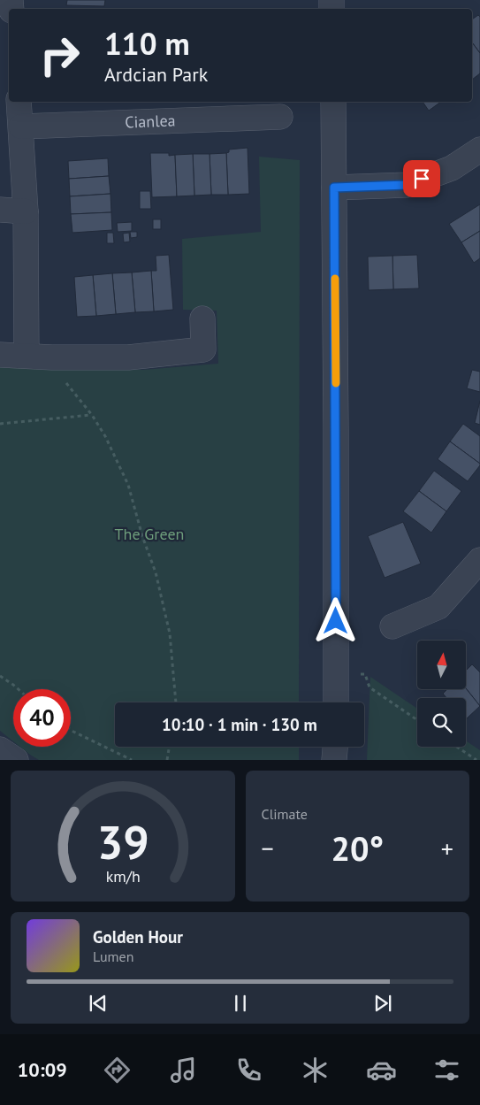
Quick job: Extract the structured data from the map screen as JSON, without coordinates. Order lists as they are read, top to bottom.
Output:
{
  "streets": {
    "street": ["Cianlea"]
  },
  "parks": ["The Green"],
  "north": "top",
  "page": {
    "turn": ["110 m", "Ardcian Park"],
    "limit": "40",
    "trip": "10:10 · 1 min · 130 m",
    "tile": "Climate",
    "heat": ["−", "20°", "+"],
    "song": ["Golden Hour", "Lumen"],
    "tabs": "10:09",
    "gauge": ["39", "km/h"]
  }
}
